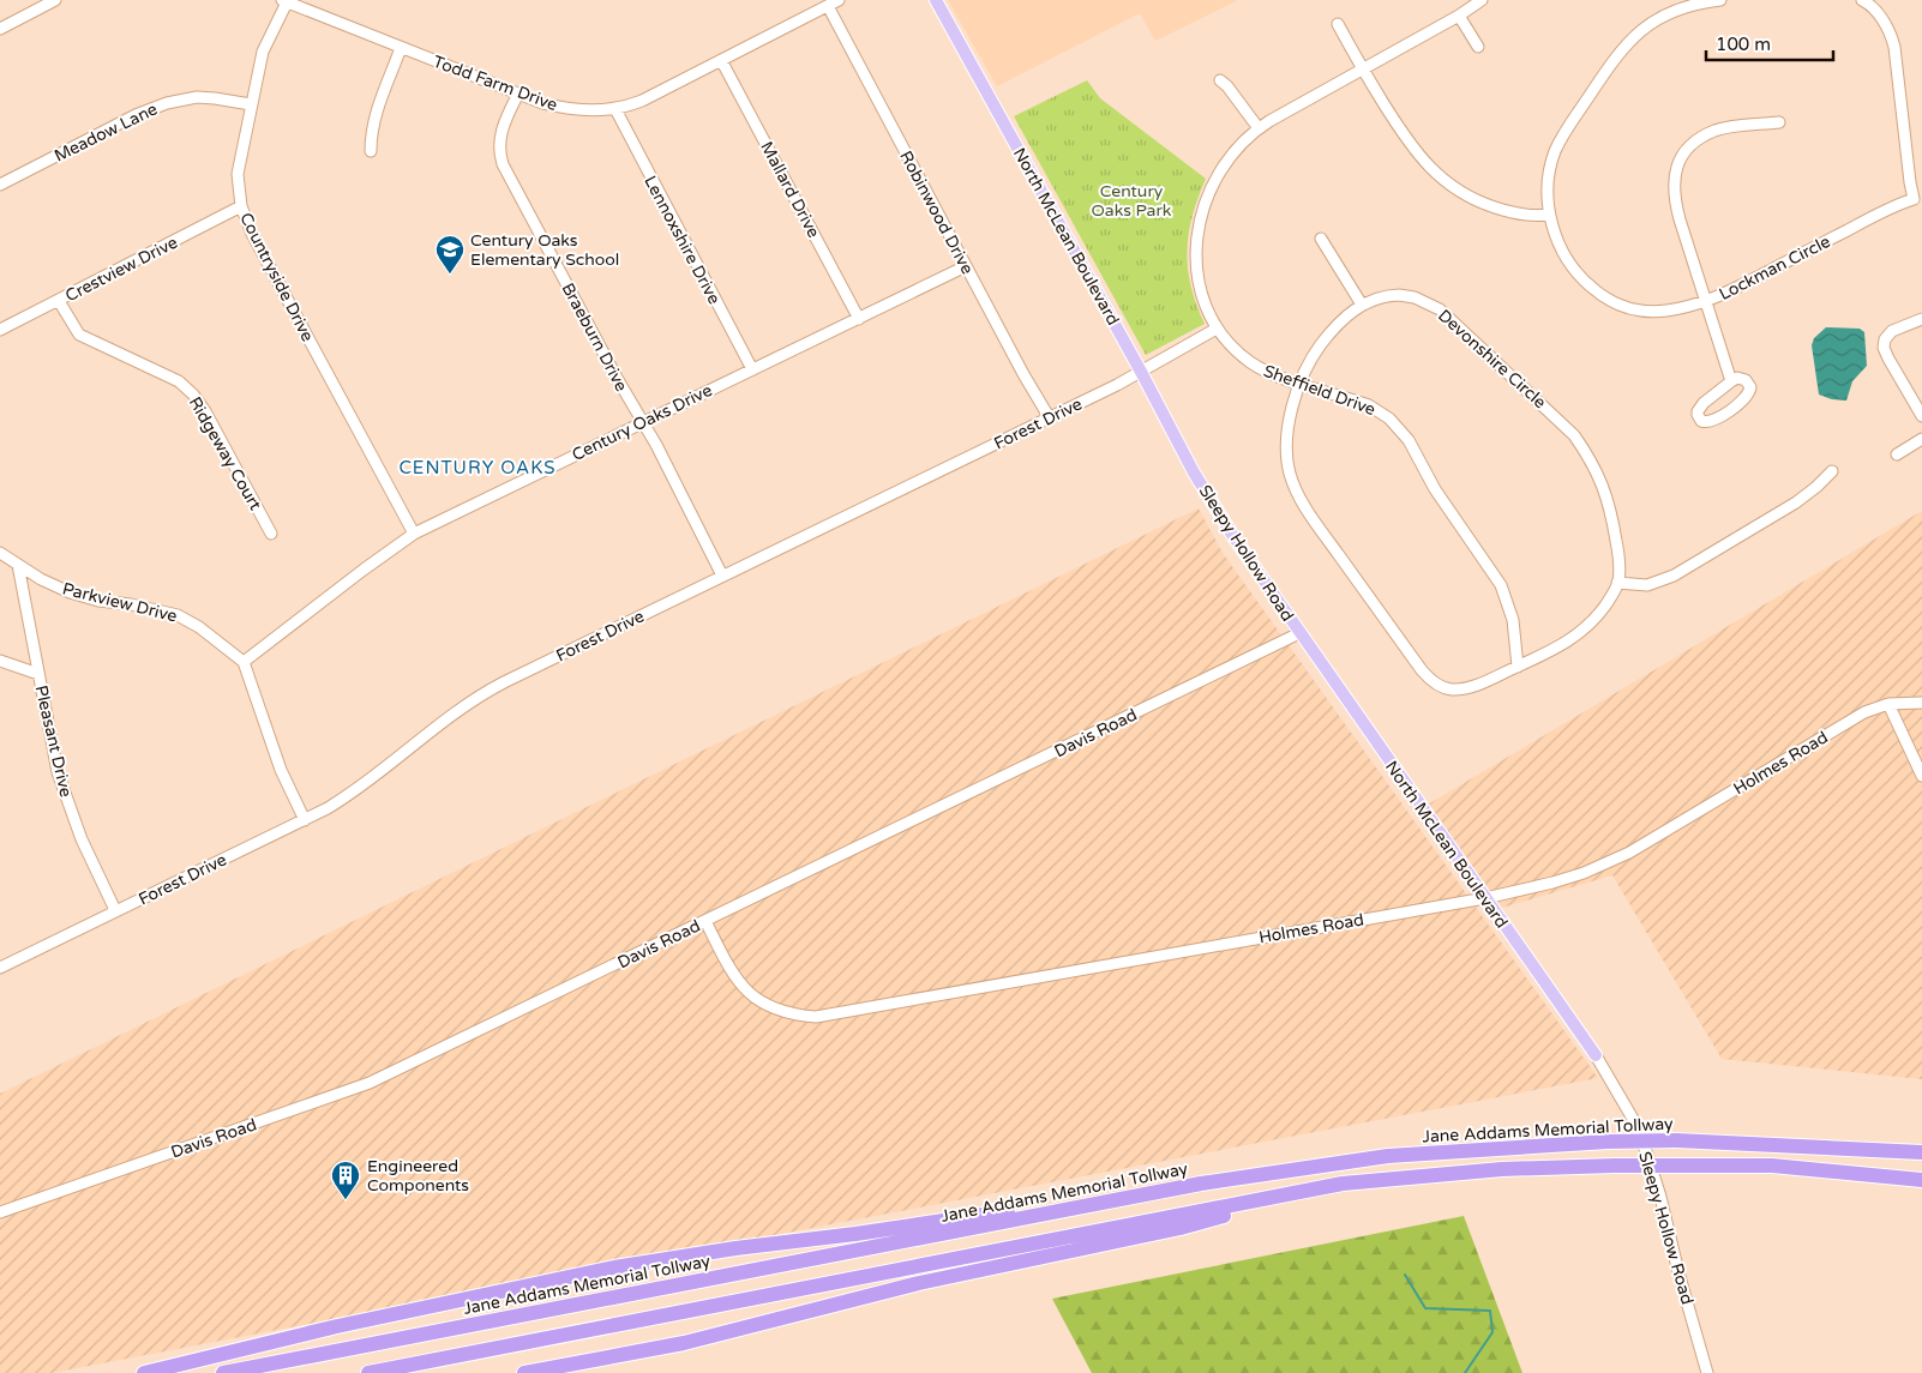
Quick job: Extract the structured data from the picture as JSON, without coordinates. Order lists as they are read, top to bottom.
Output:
{
  "streets": {
    "highway": ["Jane Addams Memorial Tollway"],
    "main road": ["North McLean Boulevard", "Sleepy Hollow Road"],
    "street": [
      "Todd Farm Drive",
      "Meadow Lane",
      "Mallard Drive",
      "Robinwood Drive",
      "Lennoxshire Drive",
      "Lockman Circle",
      "Crestview Drive",
      "Countryside Drive",
      "Braeburn Drive",
      "Devonshire Circle",
      "Sheffield Drive",
      "Century Oaks Drive",
      "Forest Drive",
      "Ridgeway Court",
      "Parkview Drive",
      "Davis Road",
      "Pleasant Drive",
      "Holmes Road"
    ]
  },
  "crossings": [
    ["Todd Farm Drive", "Mallard Drive"],
    ["Todd Farm Drive", "Robinwood Drive"],
    ["Todd Farm Drive", "Lennoxshire Drive"],
    ["Todd Farm Drive", "Countryside Drive"],
    ["Todd Farm Drive", "Braeburn Drive"],
    ["Meadow Lane", "Countryside Drive"],
    ["Mallard Drive", "Century Oaks Drive"],
    ["Robinwood Drive", "Century Oaks Drive"],
    ["Robinwood Drive", "Forest Drive"],
    ["North McLean Boulevard", "Forest Drive"],
    ["North McLean Boulevard", "Sleepy Hollow Road"],
    ["North McLean Boulevard", "Davis Road"],
    ["North McLean Boulevard", "Holmes Road"],
    ["Lennoxshire Drive", "Century Oaks Drive"],
    ["Crestview Drive", "Countryside Drive"],
    ["Crestview Drive", "Ridgeway Court"],
    ["Countryside Drive", "Century Oaks Drive"],
    ["Braeburn Drive", "Century Oaks Drive"],
    ["Braeburn Drive", "Forest Drive"],
    ["Devonshire Circle", "Sheffield Drive"],
    ["Sheffield Drive", "Forest Drive"],
    ["Century Oaks Drive", "Parkview Drive"],
    ["Forest Drive", "Pleasant Drive"],
    ["Sleepy Hollow Road", "Davis Road"],
    ["Parkview Drive", "Pleasant Drive"],
    ["Davis Road", "Holmes Road"]
  ],
  "districts": ["CENTURY OAKS"],
  "parks": ["Century Oaks Park"],
  "places": {
    "school or university": ["Century Oaks Elementary School"],
    "building": ["Engineered Components"]
  },
  "scale_bar": "100 m"
}
